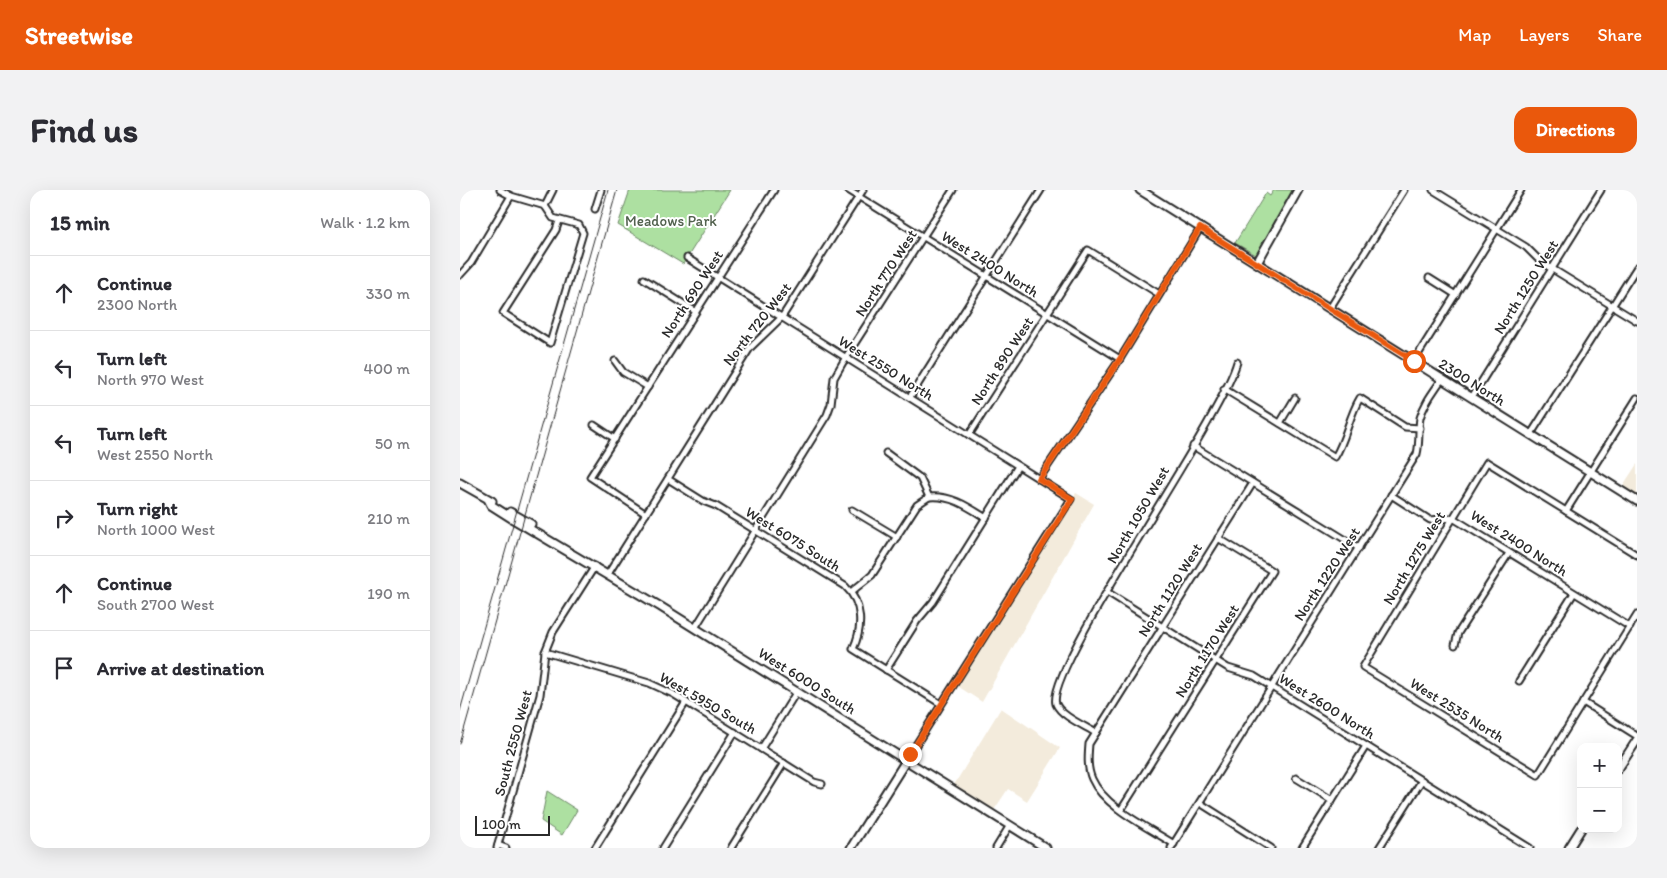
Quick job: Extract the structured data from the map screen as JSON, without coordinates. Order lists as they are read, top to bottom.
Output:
{
  "streets": {
    "street": [
      "West 2400 North",
      "North 770 West",
      "North 1250 West",
      "North 690 West",
      "North 720 West",
      "North 890 West",
      "West 2550 North",
      "2300 North",
      "North 1050 West",
      "West 6075 South",
      "North 1275 West",
      "North 1220 West",
      "North 1120 West",
      "North 1170 West",
      "West 6000 South",
      "West 5950 South",
      "West 2600 North",
      "West 2535 North",
      "South 2550 West"
    ]
  },
  "crossings": [
    ["West 2400 North", "North 770 West"],
    ["West 2400 North", "North 720 West"],
    ["West 2400 North", "North 890 West"],
    ["West 2400 North", "North 1275 West"],
    ["West 2400 North", "North 1220 West"],
    ["North 770 West", "West 2550 North"],
    ["North 770 West", "West 6075 South"],
    ["North 1250 West", "2300 North"],
    ["North 690 West", "North 720 West"],
    ["North 690 West", "West 2550 North"],
    ["North 720 West", "West 2550 North"],
    ["North 720 West", "West 6075 South"],
    ["North 720 West", "West 6000 South"],
    ["North 890 West", "West 2550 North"],
    ["2300 North", "North 1220 West"],
    ["North 1050 West", "North 1120 West"],
    ["North 1050 West", "West 2600 North"],
    ["North 1275 West", "West 2535 North"],
    ["North 1220 West", "West 2600 North"],
    ["North 1120 West", "North 1170 West"],
    ["North 1120 West", "West 2600 North"],
    ["North 1170 West", "West 2600 North"],
    ["West 6000 South", "South 2550 West"],
    ["West 5950 South", "South 2550 West"]
  ],
  "parks": ["Meadows Park"],
  "scale_bar": "100 m",
  "page": {
    "header": "Streetwise",
    "nav": ["Map", "Layers", "Share"],
    "buttons": "Directions",
    "title": "Find us",
    "heading": ["15 min", "Walk · 1.2 km"],
    "list": [
      ["Continue", "2300 North", "330 m"],
      ["Turn left", "North 970 West", "400 m"],
      ["Turn left", "West 2550 North", "50 m"],
      ["Turn right", "North 1000 West", "210 m"],
      ["Continue", "South 2700 West", "190 m"],
      "Arrive at destination"
    ],
    "map_buttons": ["+", "−"],
    "scale": "100 m"
  }
}
